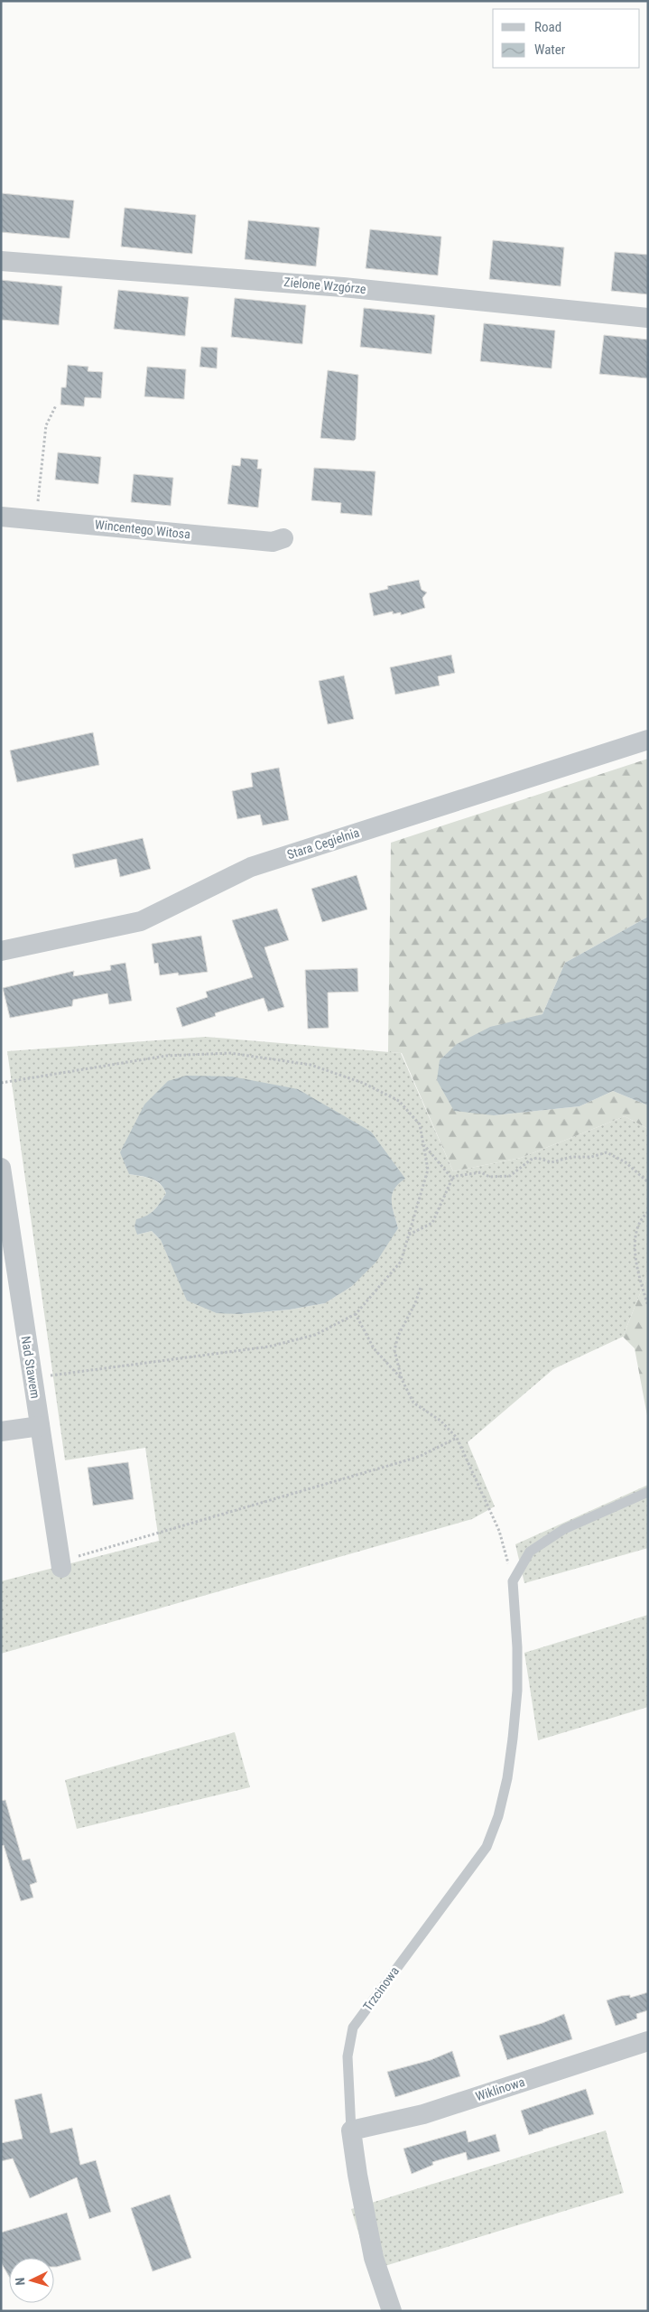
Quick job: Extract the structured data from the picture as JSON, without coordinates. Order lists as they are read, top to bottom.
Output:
{
  "streets": {
    "street": [
      "Zielone Wzgórze",
      "Wincentego Witosa",
      "Stara Cegielnia",
      "Nad Stawem",
      "Trzcinowa",
      "Wiklinowa"
    ]
  },
  "crossings": [
    ["Trzcinowa", "Wiklinowa"]
  ],
  "legend": ["Road", "Water"],
  "north": "left"
}
